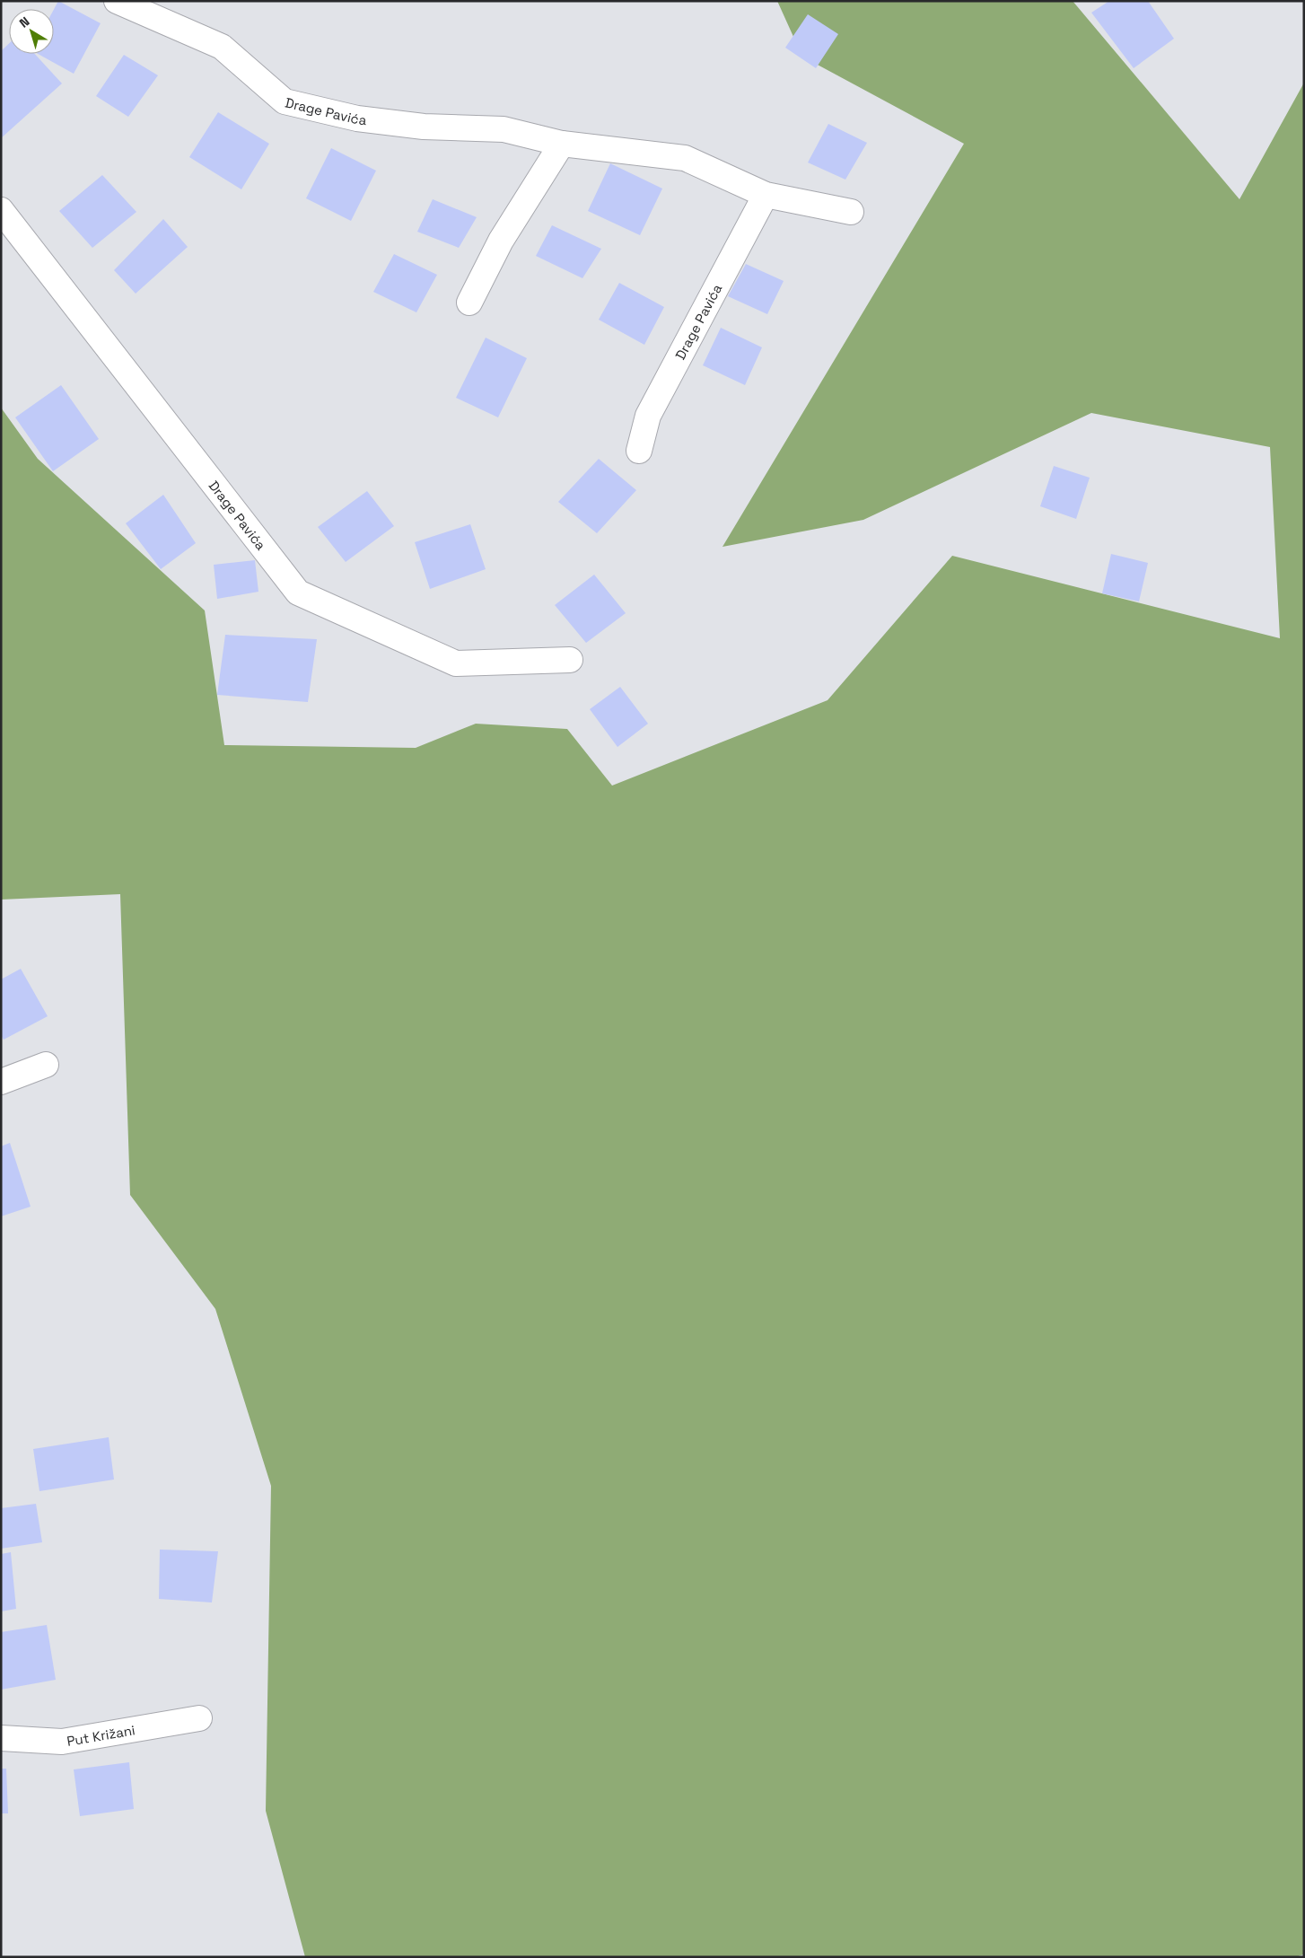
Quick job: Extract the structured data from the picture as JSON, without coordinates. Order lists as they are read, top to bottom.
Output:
{
  "streets": {
    "street": ["Drage Pavića", "Put Križani"]
  },
  "north": "top left"
}
